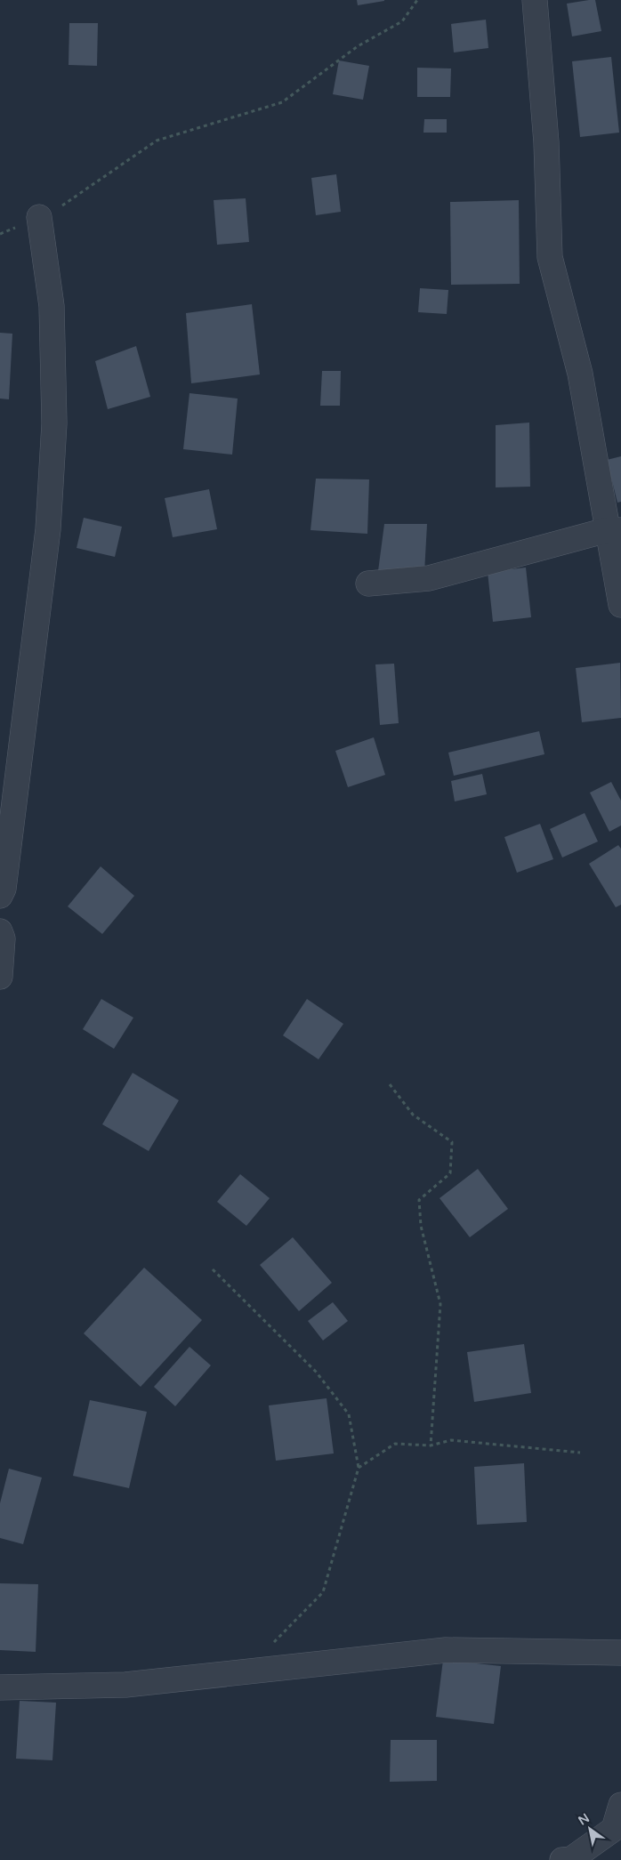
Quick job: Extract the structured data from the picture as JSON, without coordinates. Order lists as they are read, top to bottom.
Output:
{
  "north": "top left"
}
